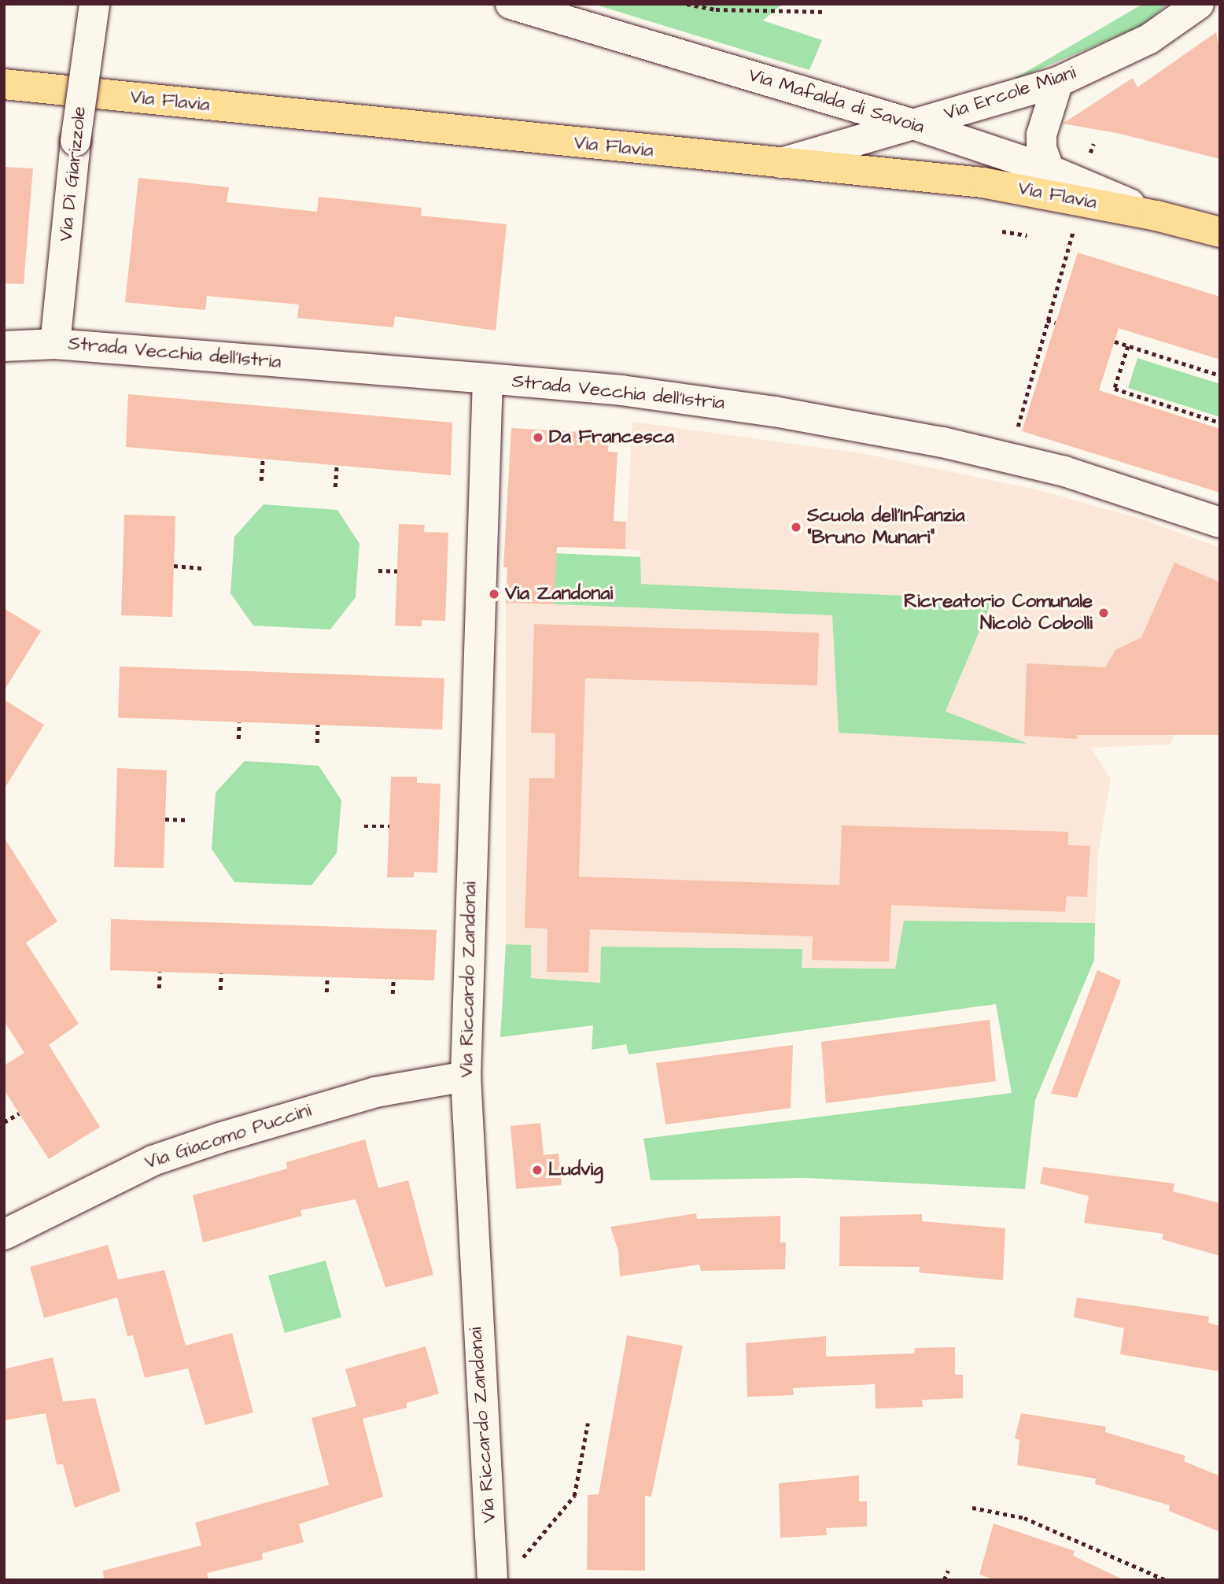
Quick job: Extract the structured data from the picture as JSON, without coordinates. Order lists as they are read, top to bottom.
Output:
{
  "streets": {
    "main road": ["Via Flavia"],
    "street": [
      "Via Ercole Miani",
      "Via Mafalda di Savoia",
      "Via Di Giarizzole",
      "Strada Vecchia dell'Istria",
      "Via Riccardo Zandonai",
      "Via Giacomo Puccini"
    ]
  },
  "crossings": [
    ["Via Ercole Miani", "Via Flavia"],
    ["Via Ercole Miani", "Via Mafalda di Savoia"],
    ["Via Flavia", "Via Mafalda di Savoia"],
    ["Via Di Giarizzole", "Strada Vecchia dell'Istria"],
    ["Strada Vecchia dell'Istria", "Via Riccardo Zandonai"],
    ["Via Riccardo Zandonai", "Via Giacomo Puccini"]
  ],
  "places": [
    "Da Francesca",
    "Scuola dell'Infanzia \"Bruno Munari\"",
    "Via Zandonai",
    "Ricreatorio Comunale Nicolò Cobolli",
    "Ludvig"
  ]
}
